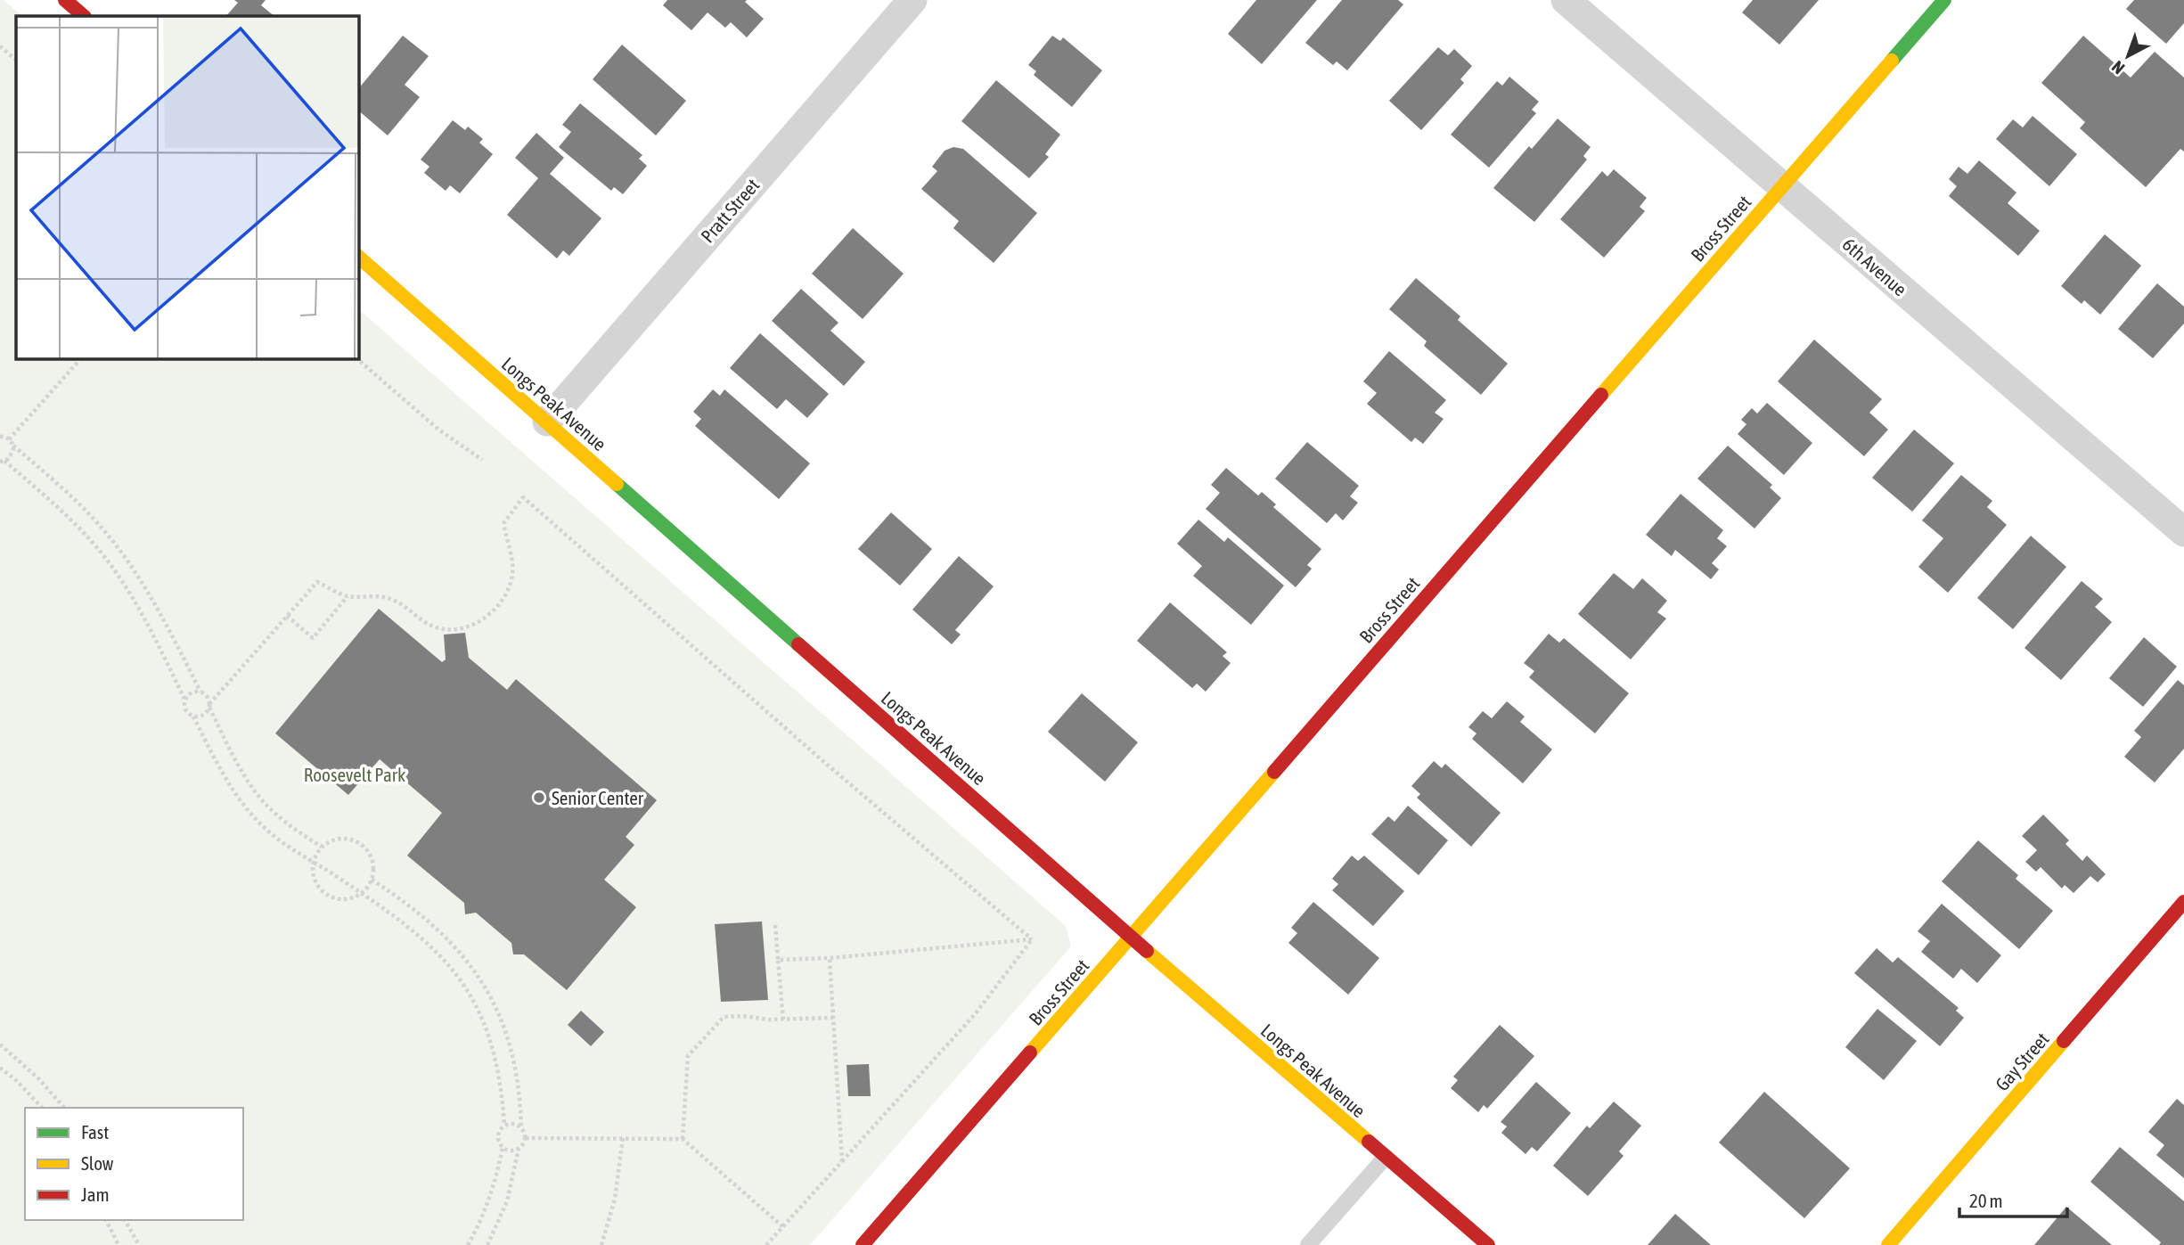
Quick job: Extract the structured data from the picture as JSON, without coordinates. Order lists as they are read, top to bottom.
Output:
{
  "streets": {
    "street": [
      "Pratt Street",
      "Bross Street",
      "6th Avenue",
      "Longs Peak Avenue",
      "Gay Street"
    ]
  },
  "crossings": [
    ["Pratt Street", "Longs Peak Avenue"],
    ["Bross Street", "6th Avenue"],
    ["Bross Street", "Longs Peak Avenue"]
  ],
  "parks": ["Roosevelt Park"],
  "places": ["Senior Center"],
  "legend": ["Fast", "Slow", "Jam"],
  "scale_bar": "20 m",
  "north": "bottom left"
}
